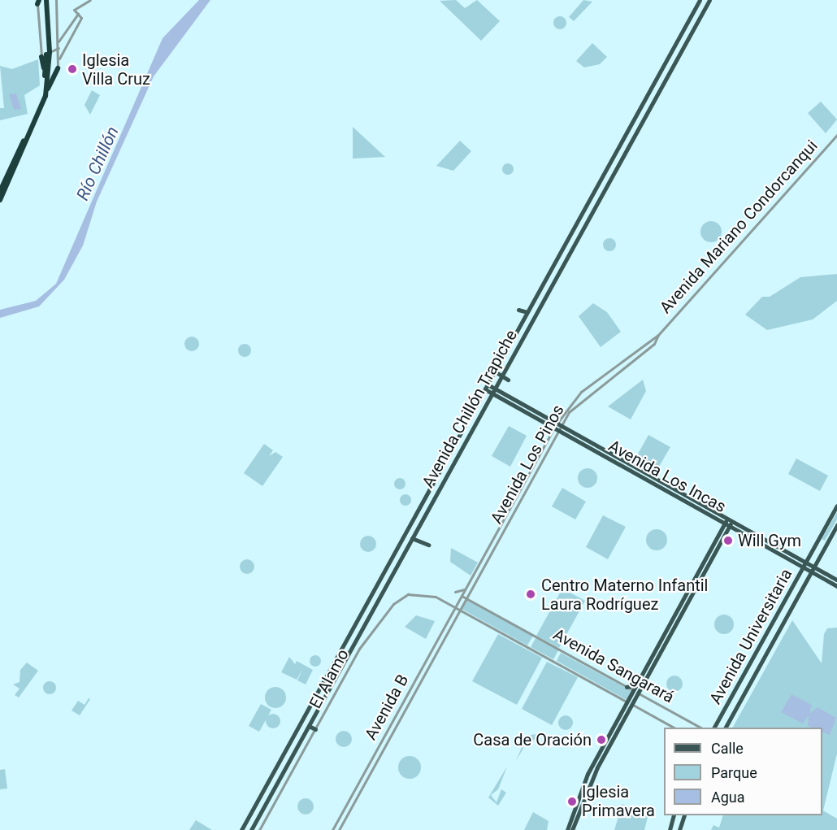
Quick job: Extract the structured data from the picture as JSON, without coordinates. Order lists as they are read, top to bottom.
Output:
{
  "streets": {
    "main road": ["Avenida Chillón Trapiche", "Avenida Los Incas", "Avenida Universitaria"],
    "street": [
      "Avenida Mariano Condorcanqui",
      "Avenida Los Pinos",
      "Avenida Sangarará",
      "El Alamo",
      "Avenida B"
    ]
  },
  "crossings": [
    ["Avenida Mariano Condorcanqui", "Avenida Los Pinos"],
    ["Avenida Chillón Trapiche", "Avenida Los Incas"],
    ["Avenida Los Pinos", "Avenida Los Incas"],
    ["Avenida Los Pinos", "Avenida Sangarará"],
    ["Avenida Los Pinos", "Avenida B"],
    ["Avenida Los Incas", "Avenida Universitaria"],
    ["Avenida Sangarará", "El Alamo"],
    ["Avenida Sangarará", "Avenida B"],
    ["El Alamo", "Avenida B"]
  ],
  "water": ["Río Chillón"],
  "places": [
    "Iglesia Villa Cruz",
    "Will Gym",
    "Centro Materno Infantil Laura Rodríguez",
    "Casa de Oración",
    "Iglesia Primavera"
  ],
  "legend": ["Calle", "Parque", "Agua"]
}
